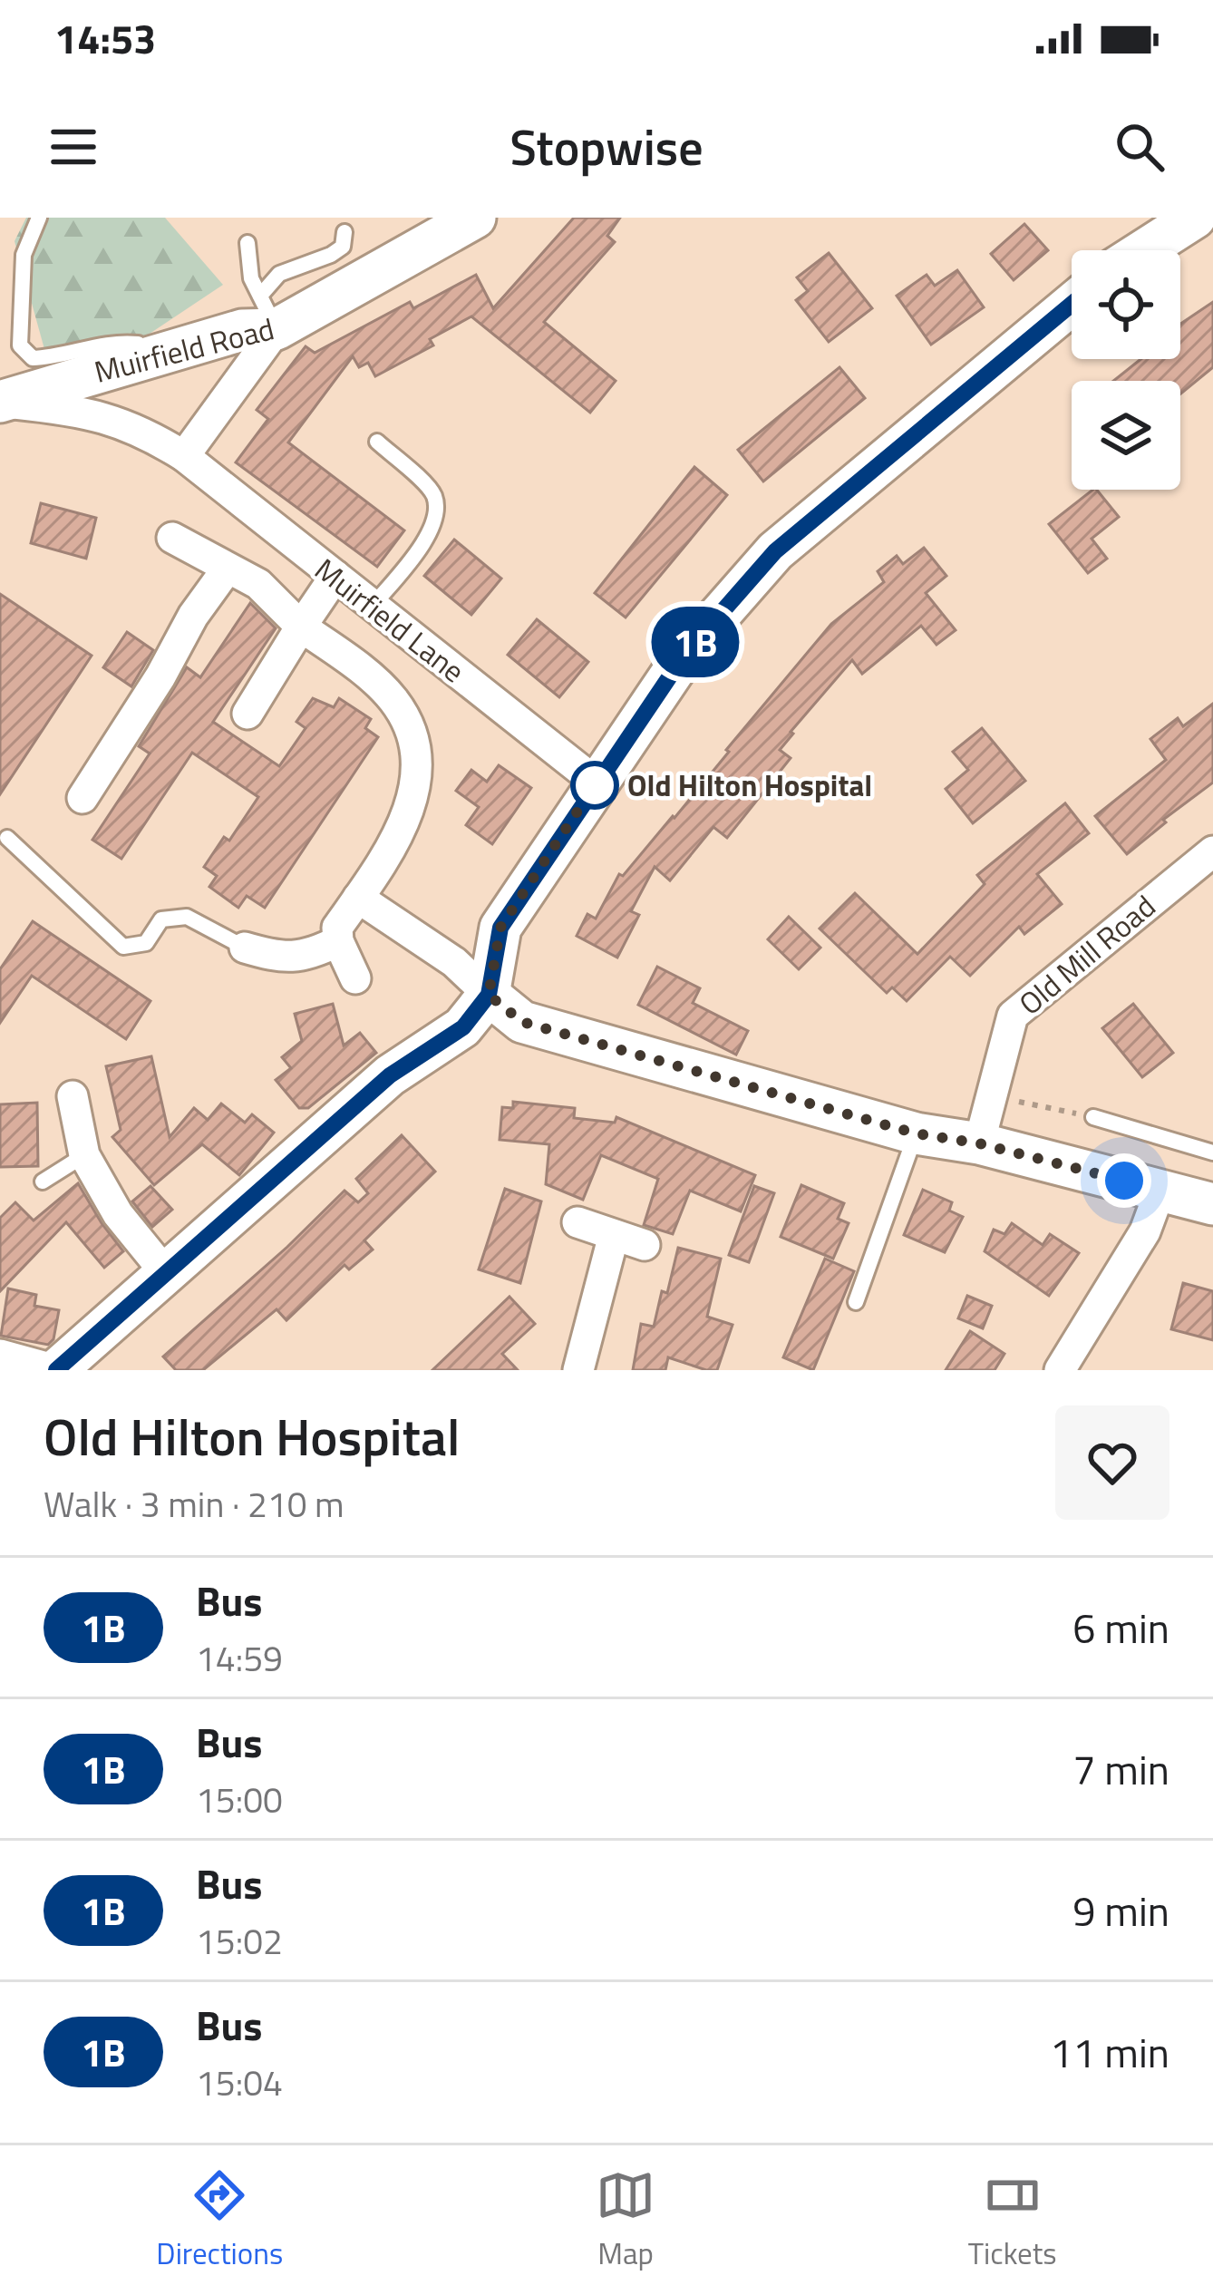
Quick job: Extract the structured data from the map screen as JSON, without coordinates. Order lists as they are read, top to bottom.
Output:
{
  "streets": {
    "street": ["Muirfield Road", "Muirfield Lane", "Old Mill Road"]
  },
  "crossings": [
    ["Muirfield Road", "Muirfield Lane"]
  ],
  "places": ["Old Hilton Hospital"],
  "lines": ["bus line 1B"],
  "page": {
    "status": "14:53",
    "header": "Stopwise",
    "on_map": "1B",
    "heading": ["Old Hilton Hospital", "Walk · 3 min · 210 m"],
    "list": [
      {
        "mark": "1B",
        "name": "Bus",
        "note": "14:59",
        "value": "6 min"
      },
      {
        "mark": "1B",
        "name": "Bus",
        "note": "15:00",
        "value": "7 min"
      },
      {
        "mark": "1B",
        "name": "Bus",
        "note": "15:02",
        "value": "9 min"
      },
      {
        "mark": "1B",
        "name": "Bus",
        "note": "15:04",
        "value": "11 min"
      }
    ],
    "tabs": ["Directions", "Map", "Tickets"]
  }
}
